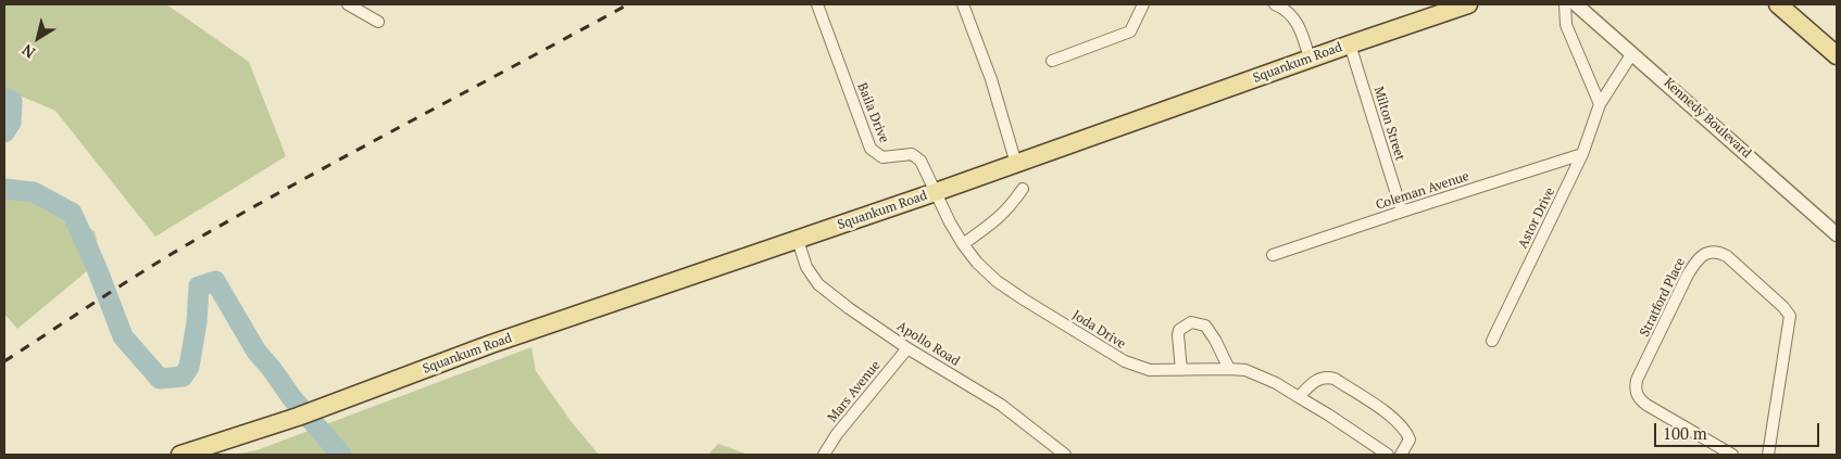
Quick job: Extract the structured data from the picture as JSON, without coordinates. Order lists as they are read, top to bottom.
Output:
{
  "streets": {
    "main road": ["Squankum Road"],
    "street": [
      "Baila Drive",
      "Kennedy Boulevard",
      "Milton Street",
      "Coleman Avenue",
      "Astor Drive",
      "Stratford Place",
      "Joda Drive",
      "Apollo Road",
      "Mars Avenue"
    ]
  },
  "crossings": [
    ["Squankum Road", "Baila Drive"],
    ["Squankum Road", "Milton Street"],
    ["Squankum Road", "Joda Drive"],
    ["Squankum Road", "Apollo Road"],
    ["Baila Drive", "Joda Drive"],
    ["Kennedy Boulevard", "Astor Drive"],
    ["Milton Street", "Coleman Avenue"],
    ["Coleman Avenue", "Astor Drive"],
    ["Apollo Road", "Mars Avenue"]
  ],
  "scale_bar": "100 m",
  "north": "bottom left"
}
